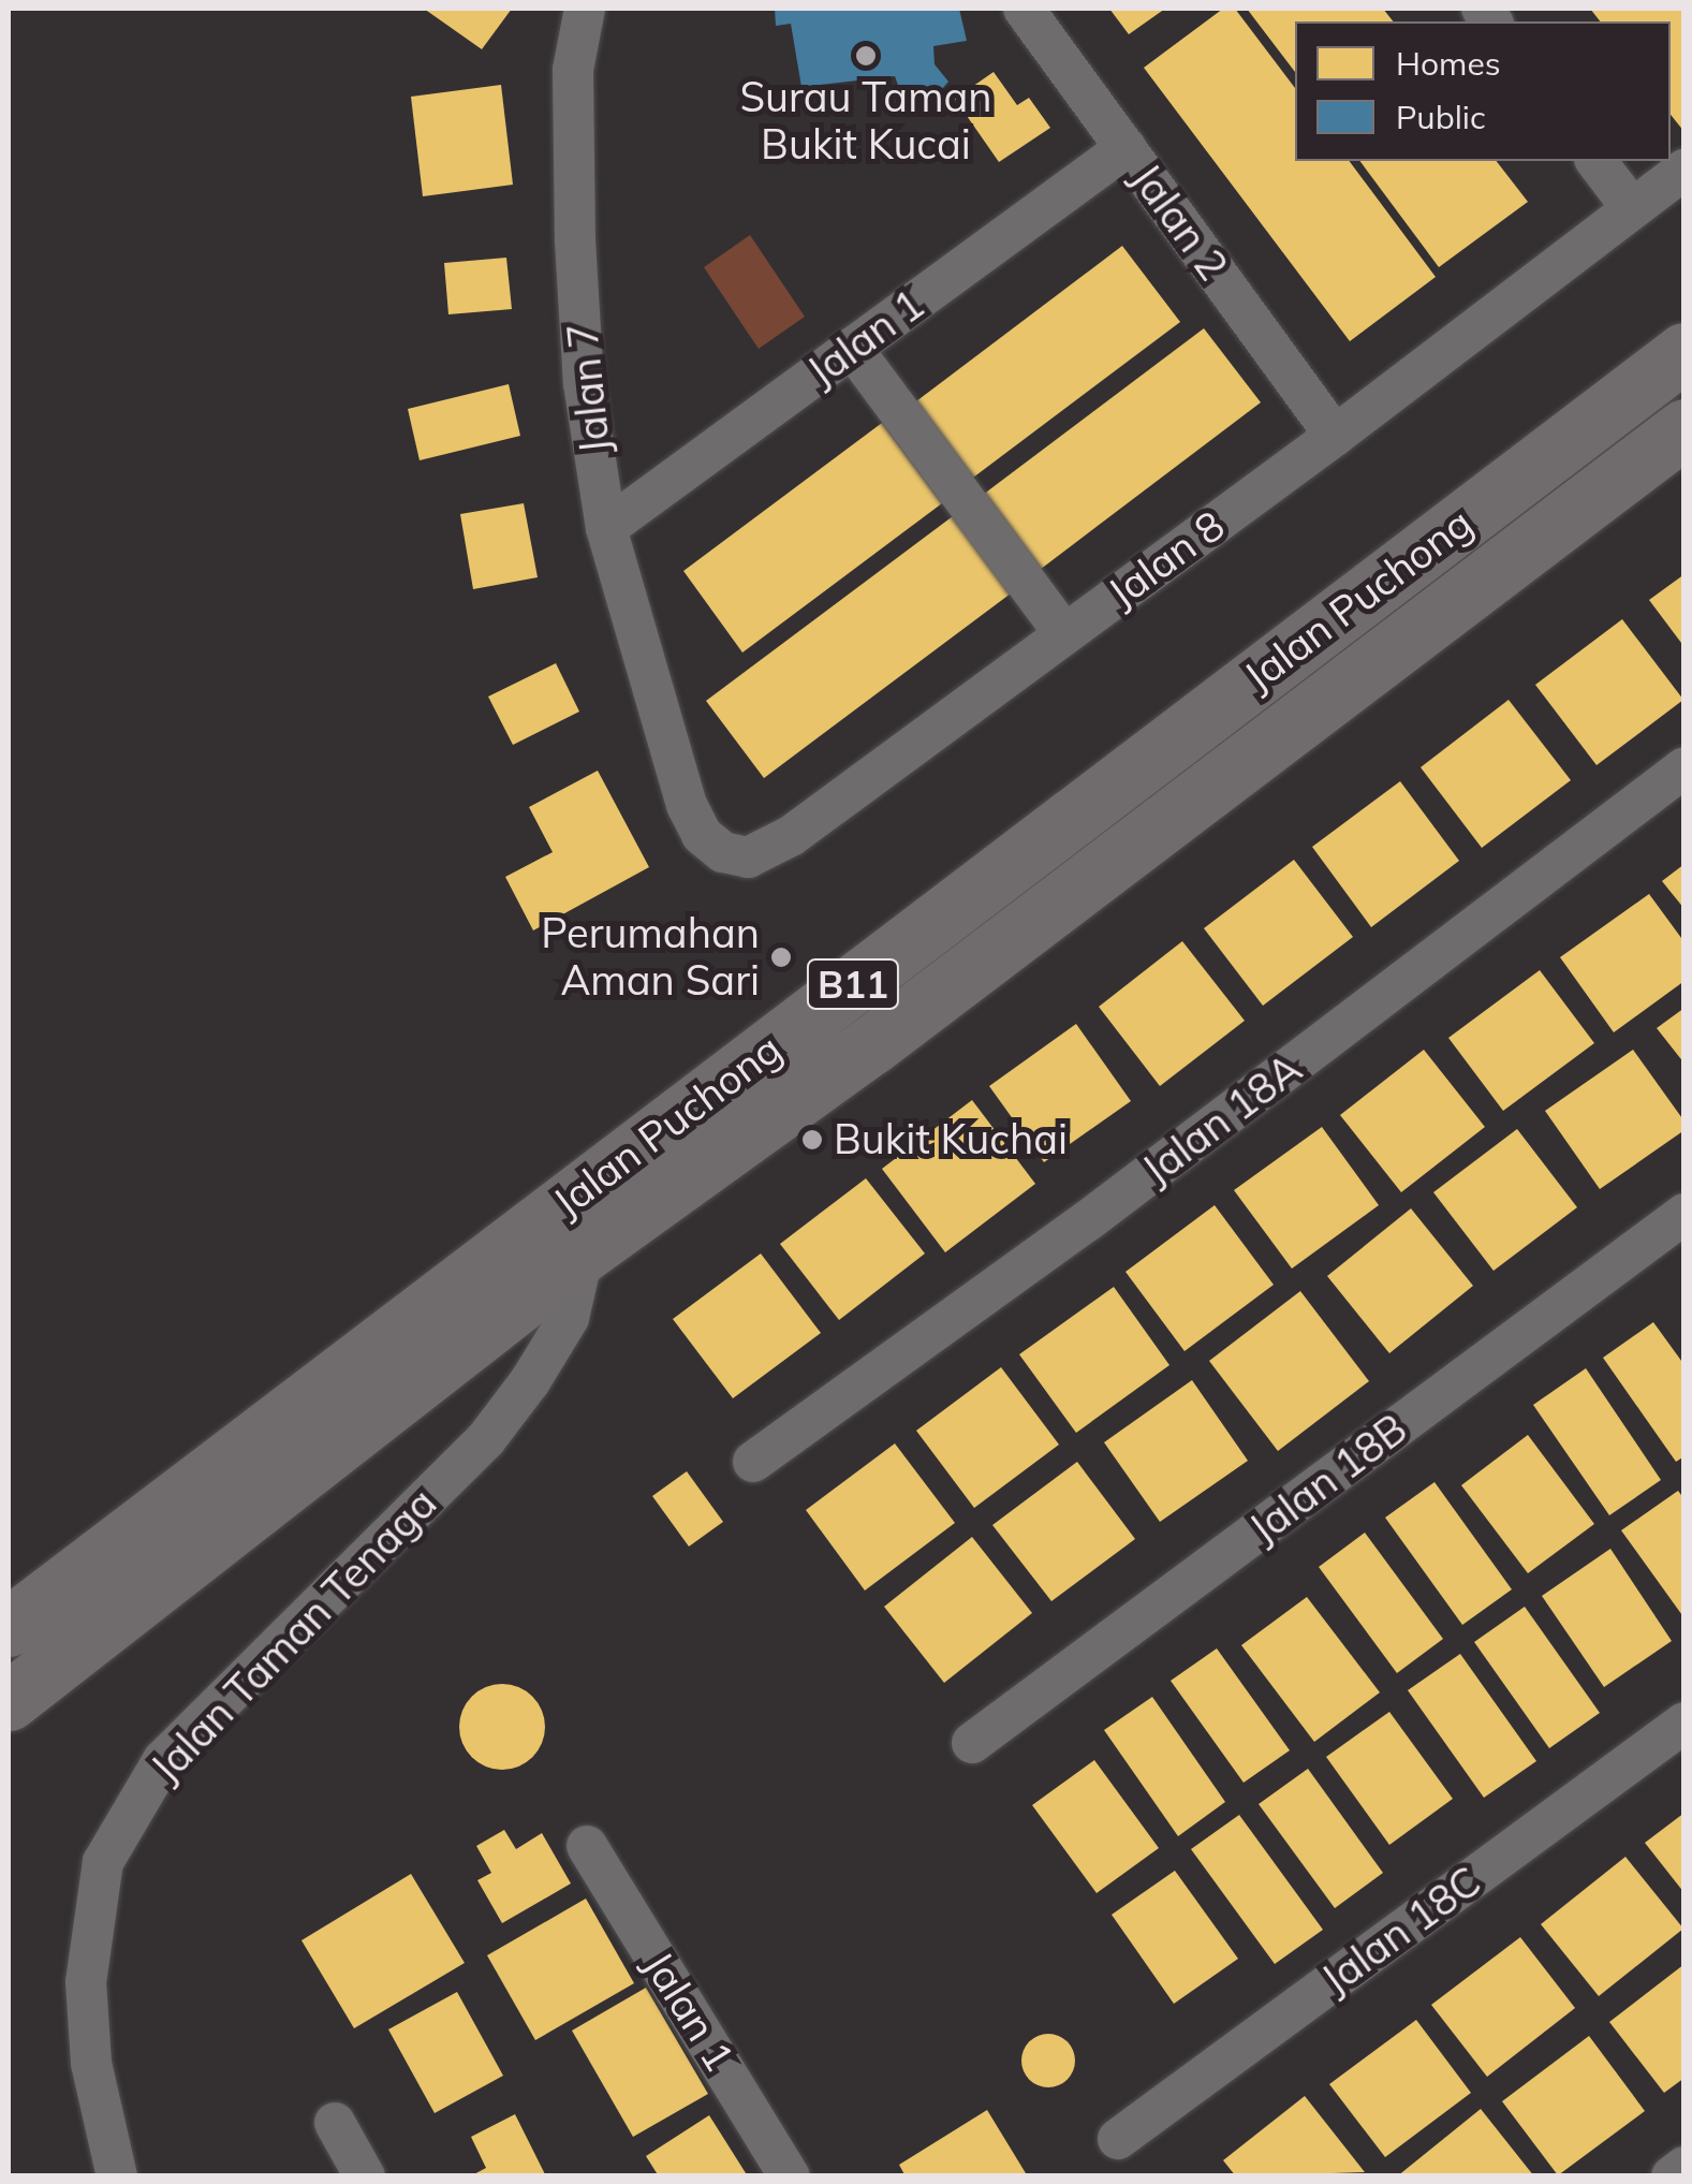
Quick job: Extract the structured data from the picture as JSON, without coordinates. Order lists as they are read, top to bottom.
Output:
{
  "streets": {
    "main road": ["Jalan Puchong", "B11"],
    "street": [
      "Jalan 2",
      "Jalan 1",
      "Jalan 7",
      "Jalan 8",
      "Jalan 18A",
      "Jalan 18B",
      "Jalan Taman Tenaga",
      "Jalan 18C"
    ]
  },
  "crossings": [
    ["Jalan 2", "Jalan 1"],
    ["Jalan 2", "Jalan 8"],
    ["Jalan 1", "Jalan 7"],
    ["Jalan 7", "Jalan 8"],
    ["Jalan Puchong", "Jalan Taman Tenaga"]
  ],
  "places": ["Surau Taman Bukit Kucai", "Perumahan Aman Sari", "Bukit Kuchai"],
  "legend": ["Homes", "Public"]
}
